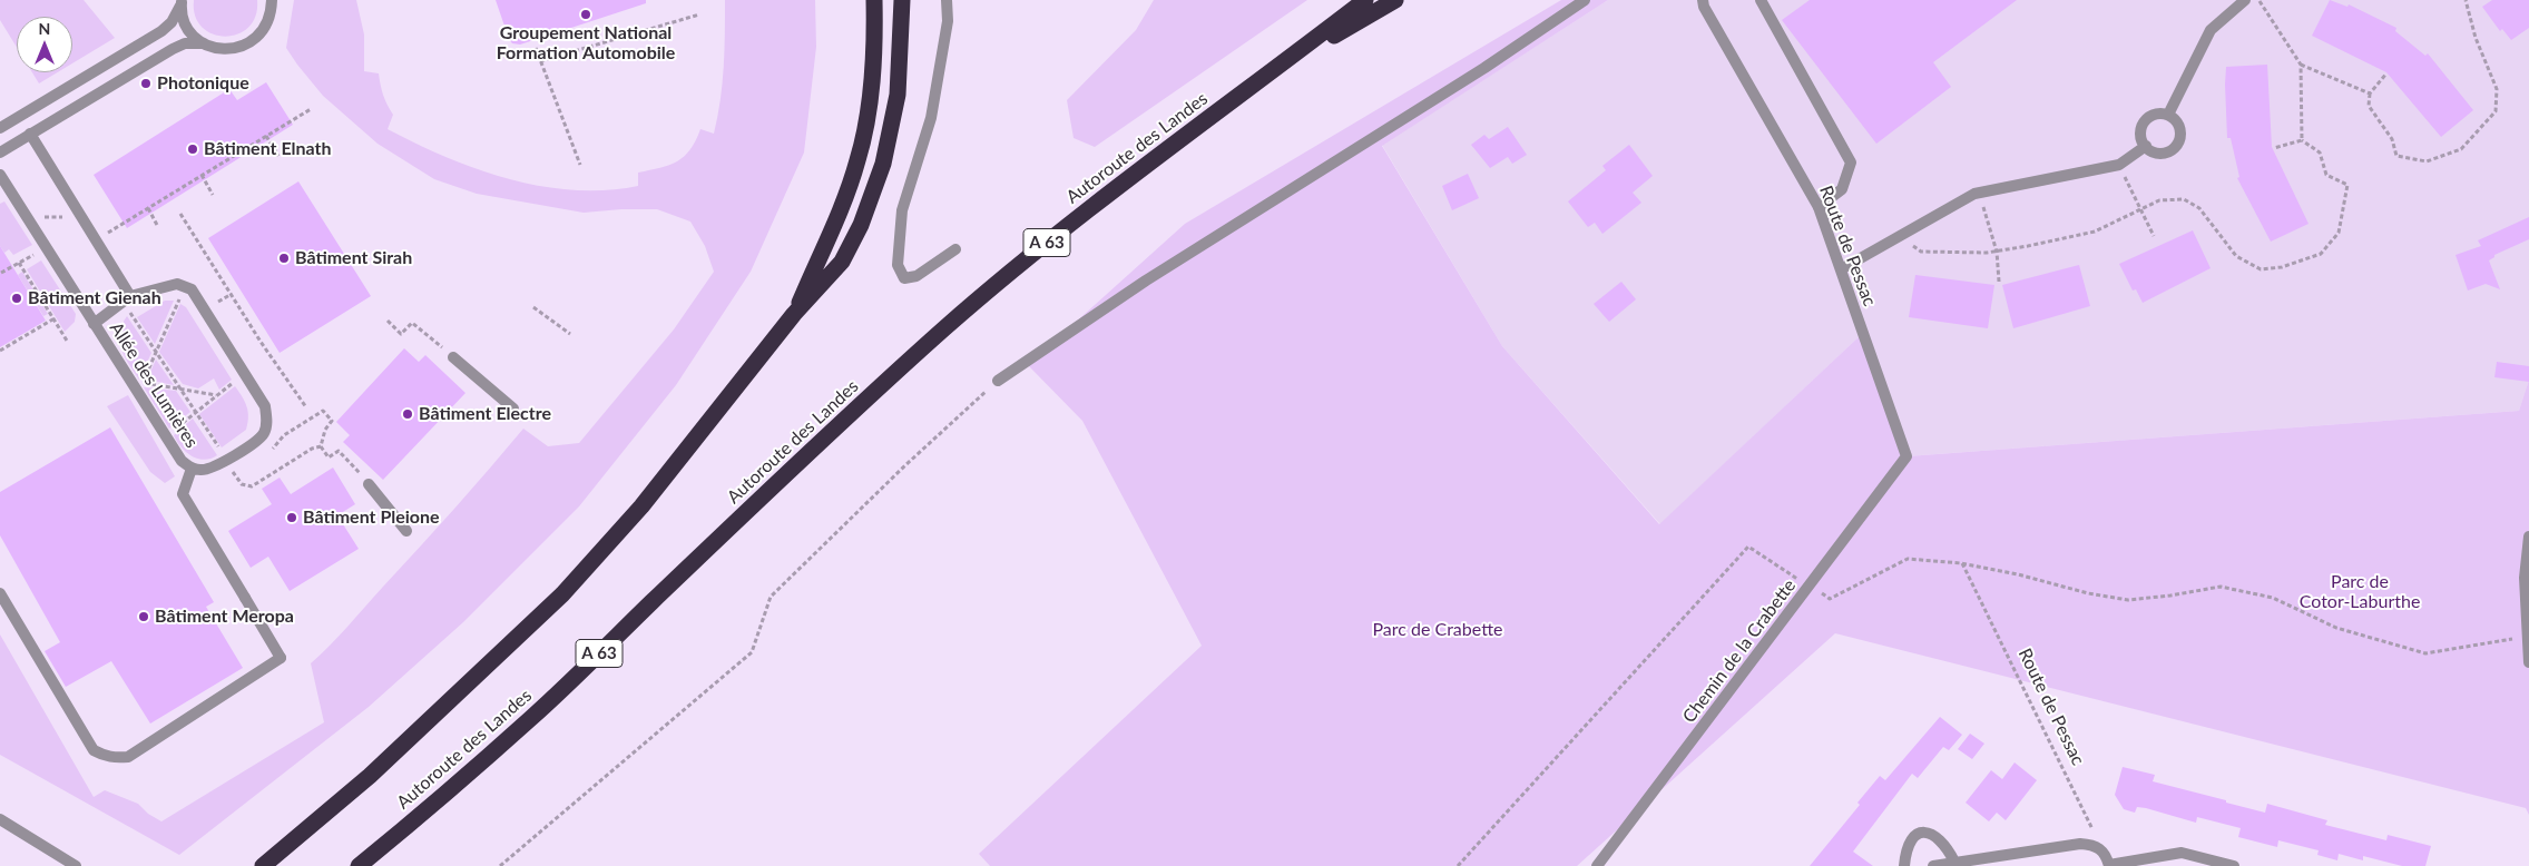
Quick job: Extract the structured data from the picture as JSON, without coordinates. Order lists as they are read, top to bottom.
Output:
{
  "streets": {
    "highway": ["Autoroute des Landes", "A 63"],
    "street": ["Route de Pessac", "Allée des Lumières", "Chemin de la Crabette"]
  },
  "crossings": [
    ["Route de Pessac", "Chemin de la Crabette"]
  ],
  "parks": ["Parc de Cotor-Laburthe", "Parc de Crabette"],
  "places": [
    "Groupement National Formation Automobile",
    "Photonique",
    "Bâtiment Elnath",
    "Bâtiment Sirah",
    "Bâtiment Gienah",
    "Bâtiment Electre",
    "Bâtiment Pleione",
    "Bâtiment Meropa"
  ],
  "north": "top"
}
